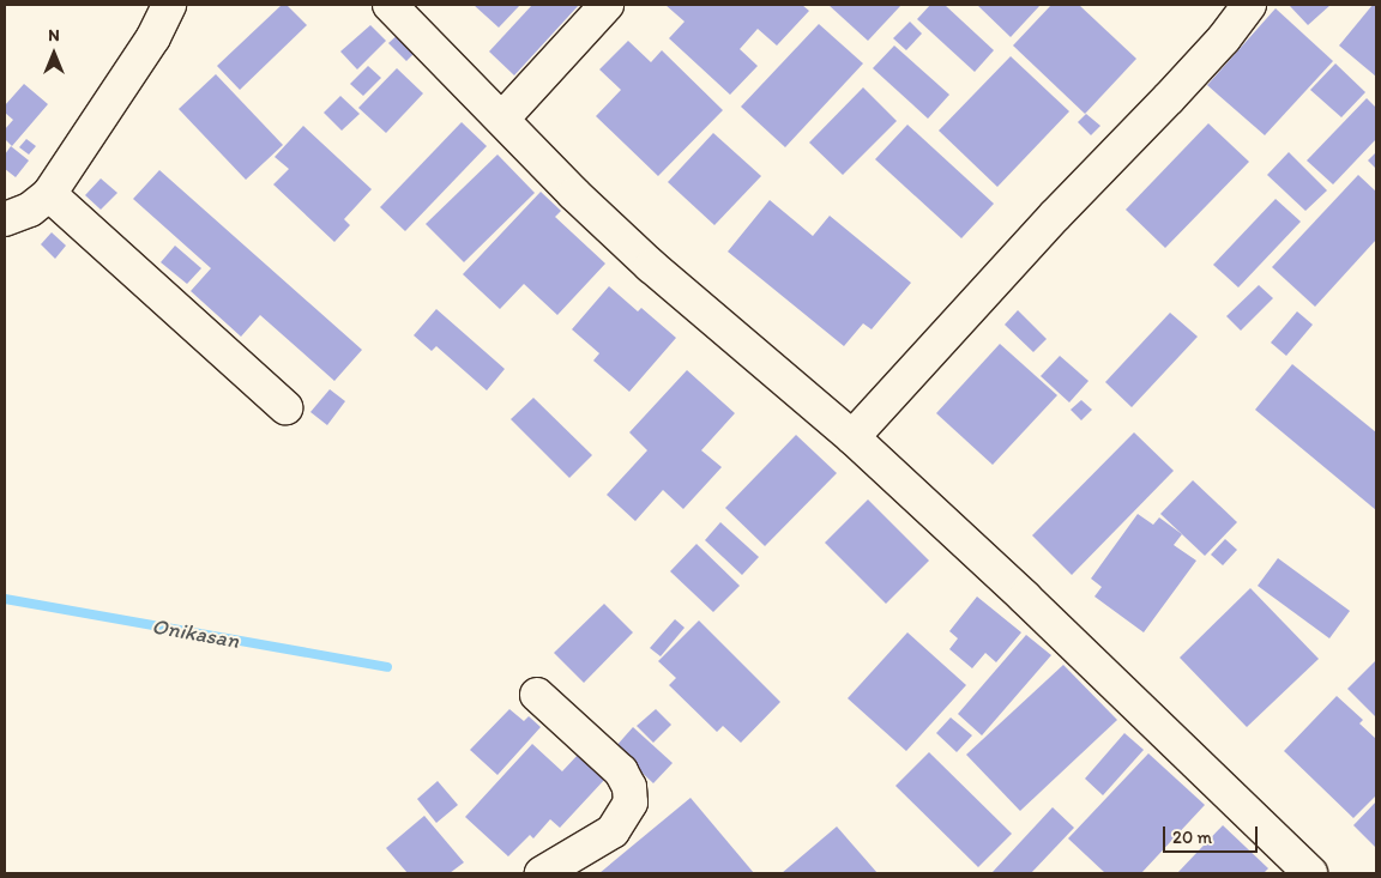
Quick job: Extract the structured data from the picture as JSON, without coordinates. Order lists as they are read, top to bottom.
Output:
{
  "water": ["Onikasan"],
  "scale_bar": "20 m",
  "north": "top"
}
